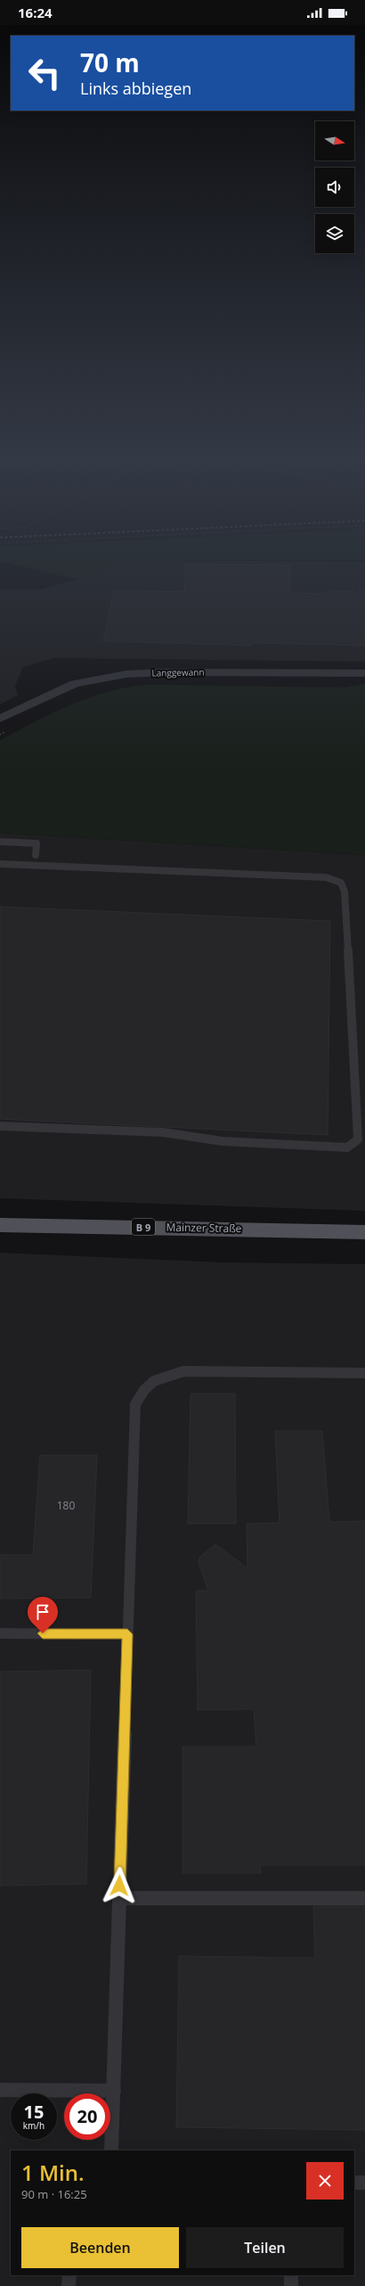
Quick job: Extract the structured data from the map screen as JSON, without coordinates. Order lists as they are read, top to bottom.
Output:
{
  "streets": {
    "main road": ["B 9", "Mainzer Straße"],
    "street": ["Langgewann"]
  },
  "house_numbers": ["180"],
  "north": "right",
  "page": {
    "status": "16:24",
    "turn": ["70 m", "Links abbiegen"],
    "speed": "15 km/h",
    "limit": "20",
    "heading": ["1 Min.", "90 m · 16:25"],
    "buttons": ["Beenden", "Teilen"]
  }
}
